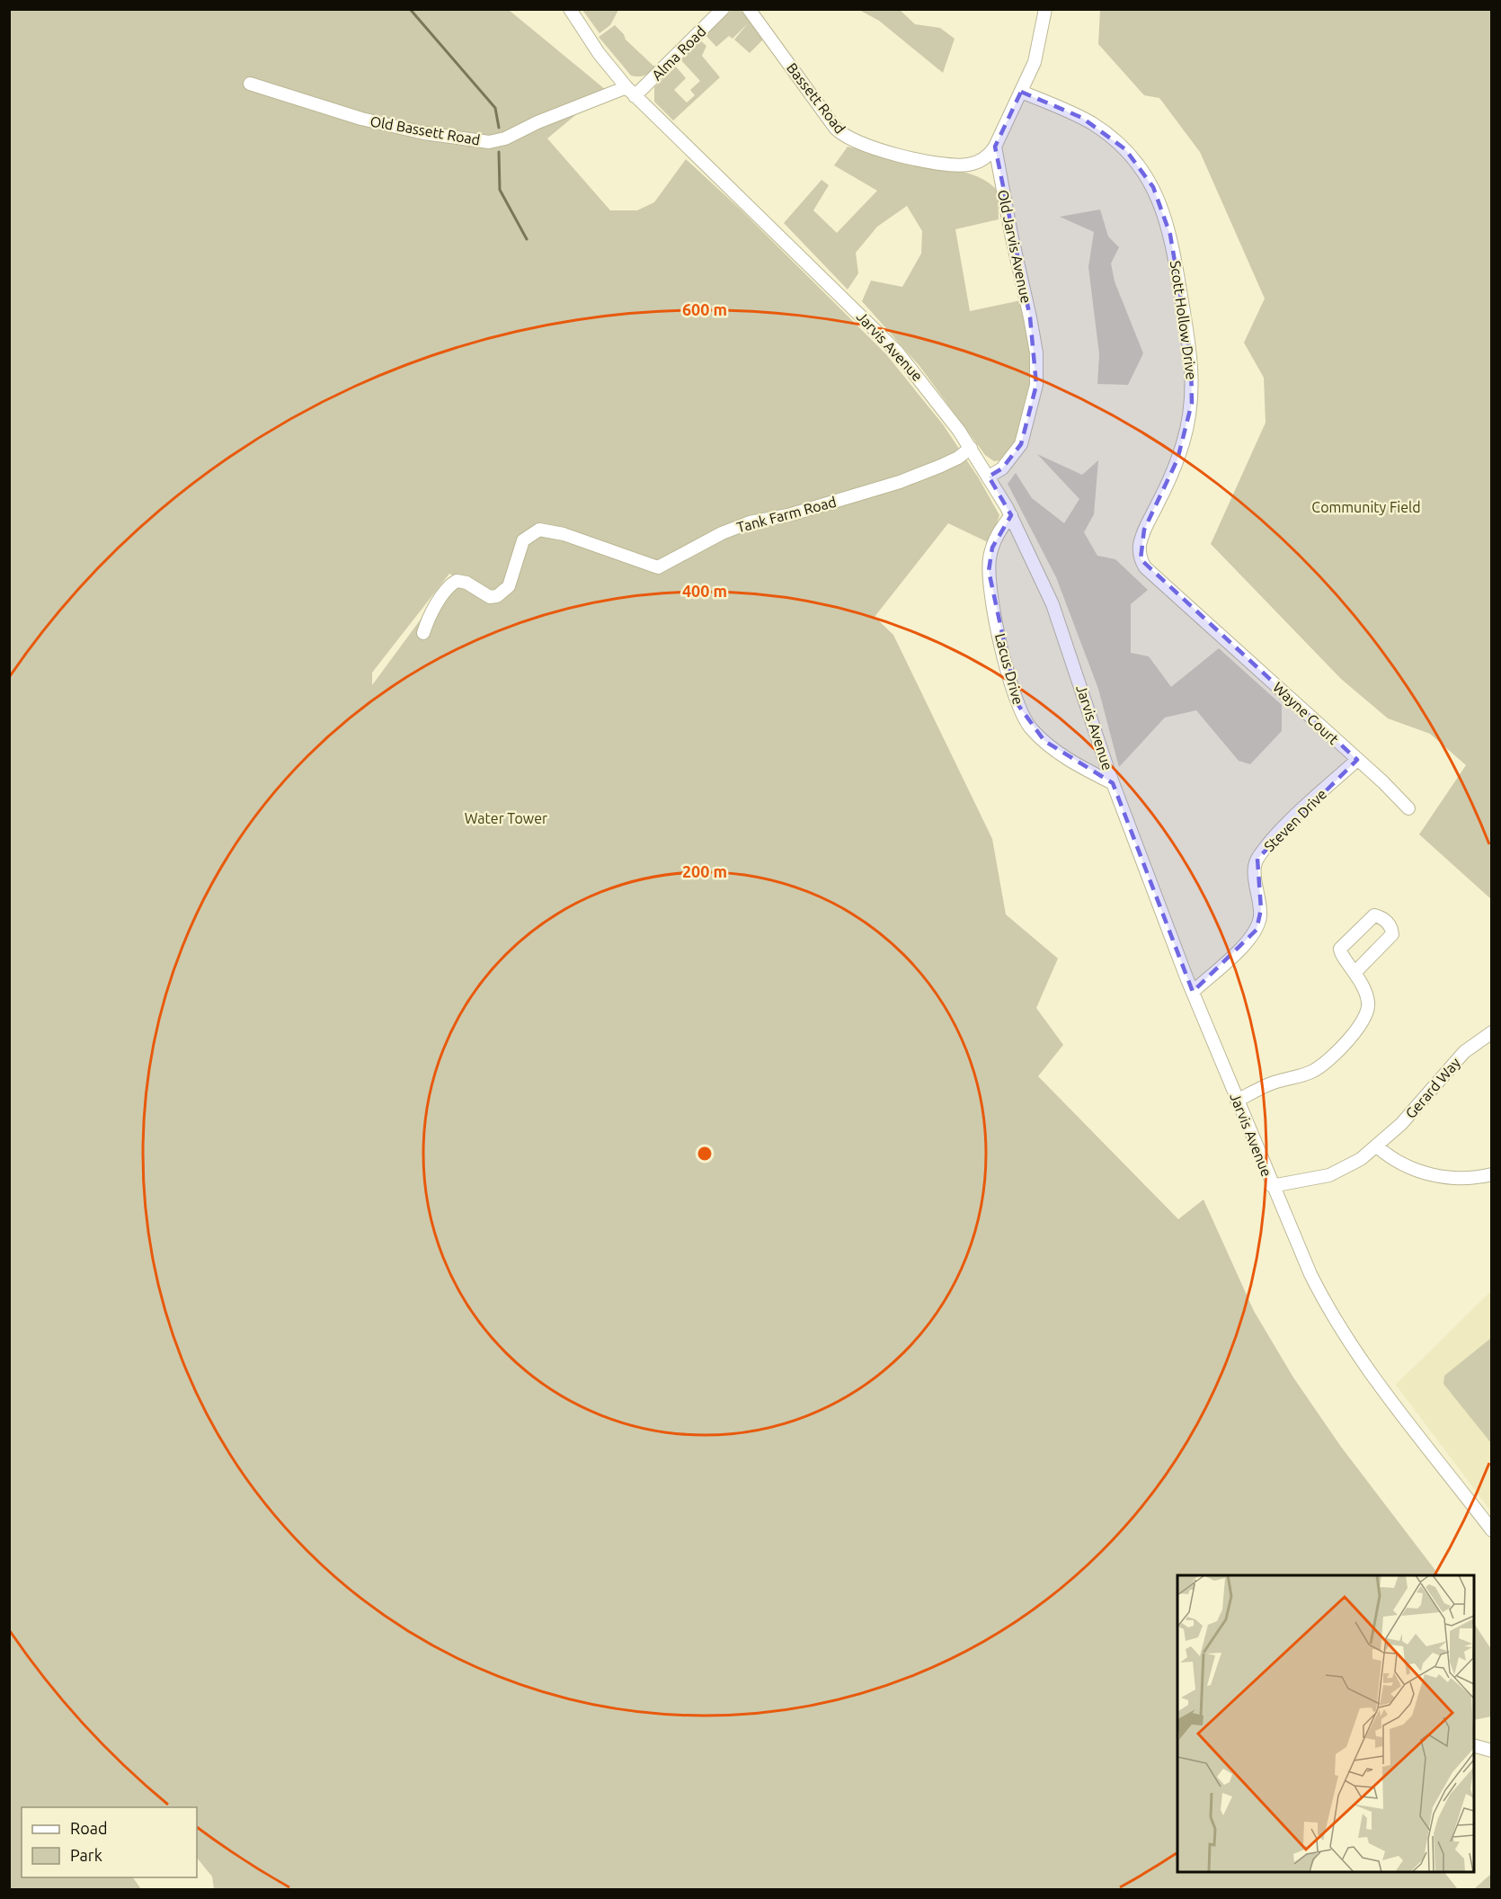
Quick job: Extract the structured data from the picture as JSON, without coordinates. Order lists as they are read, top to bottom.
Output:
{
  "streets": {
    "street": [
      "Alma Road",
      "Bassett Road",
      "Old Bassett Road",
      "Old Jarvis Avenue",
      "Scott Hollow Drive",
      "Jarvis Avenue",
      "Tank Farm Road",
      "Lacus Drive",
      "Wayne Court",
      "Steven Drive",
      "Gerard Way"
    ]
  },
  "crossings": [
    ["Alma Road", "Old Bassett Road"],
    ["Alma Road", "Jarvis Avenue"],
    ["Bassett Road", "Old Jarvis Avenue"],
    ["Old Bassett Road", "Jarvis Avenue"],
    ["Old Jarvis Avenue", "Jarvis Avenue"],
    ["Scott Hollow Drive", "Wayne Court"],
    ["Jarvis Avenue", "Tank Farm Road"],
    ["Jarvis Avenue", "Lacus Drive"],
    ["Jarvis Avenue", "Steven Drive"],
    ["Jarvis Avenue", "Gerard Way"],
    ["Wayne Court", "Steven Drive"]
  ],
  "parks": ["Community Field", "Water Tower"],
  "legend": ["Road", "Park"],
  "rings": ["600 m", "400 m", "200 m"]
}
